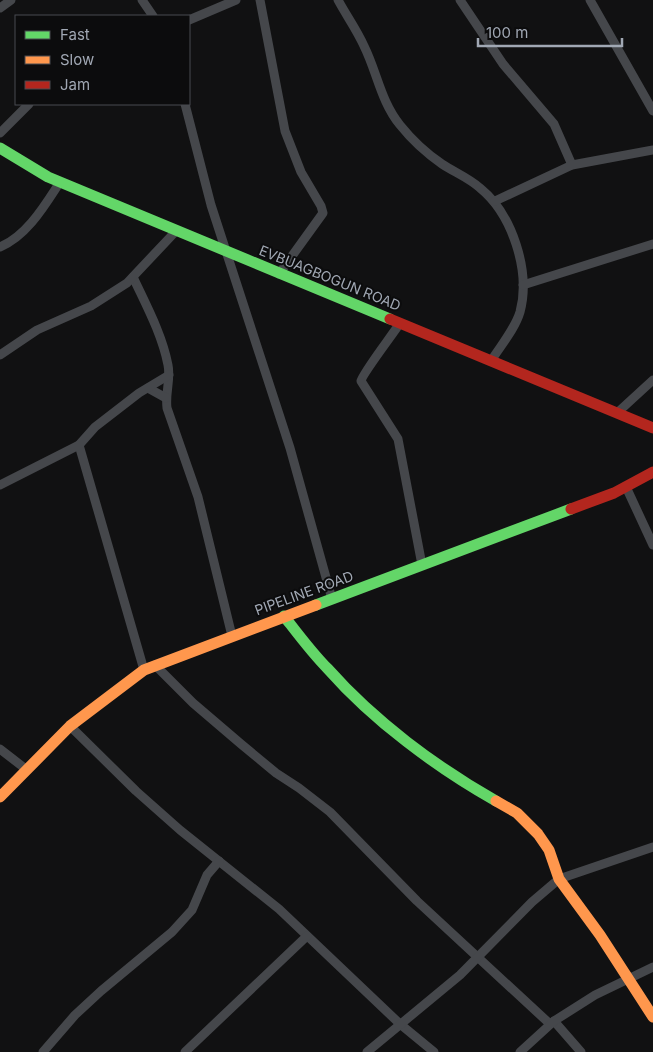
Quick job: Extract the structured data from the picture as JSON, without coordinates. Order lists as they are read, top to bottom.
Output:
{
  "streets": {
    "street": ["EVBUAGBOGUN ROAD", "PIPELINE ROAD"]
  },
  "legend": ["Fast", "Slow", "Jam"],
  "scale_bar": "100 m"
}
